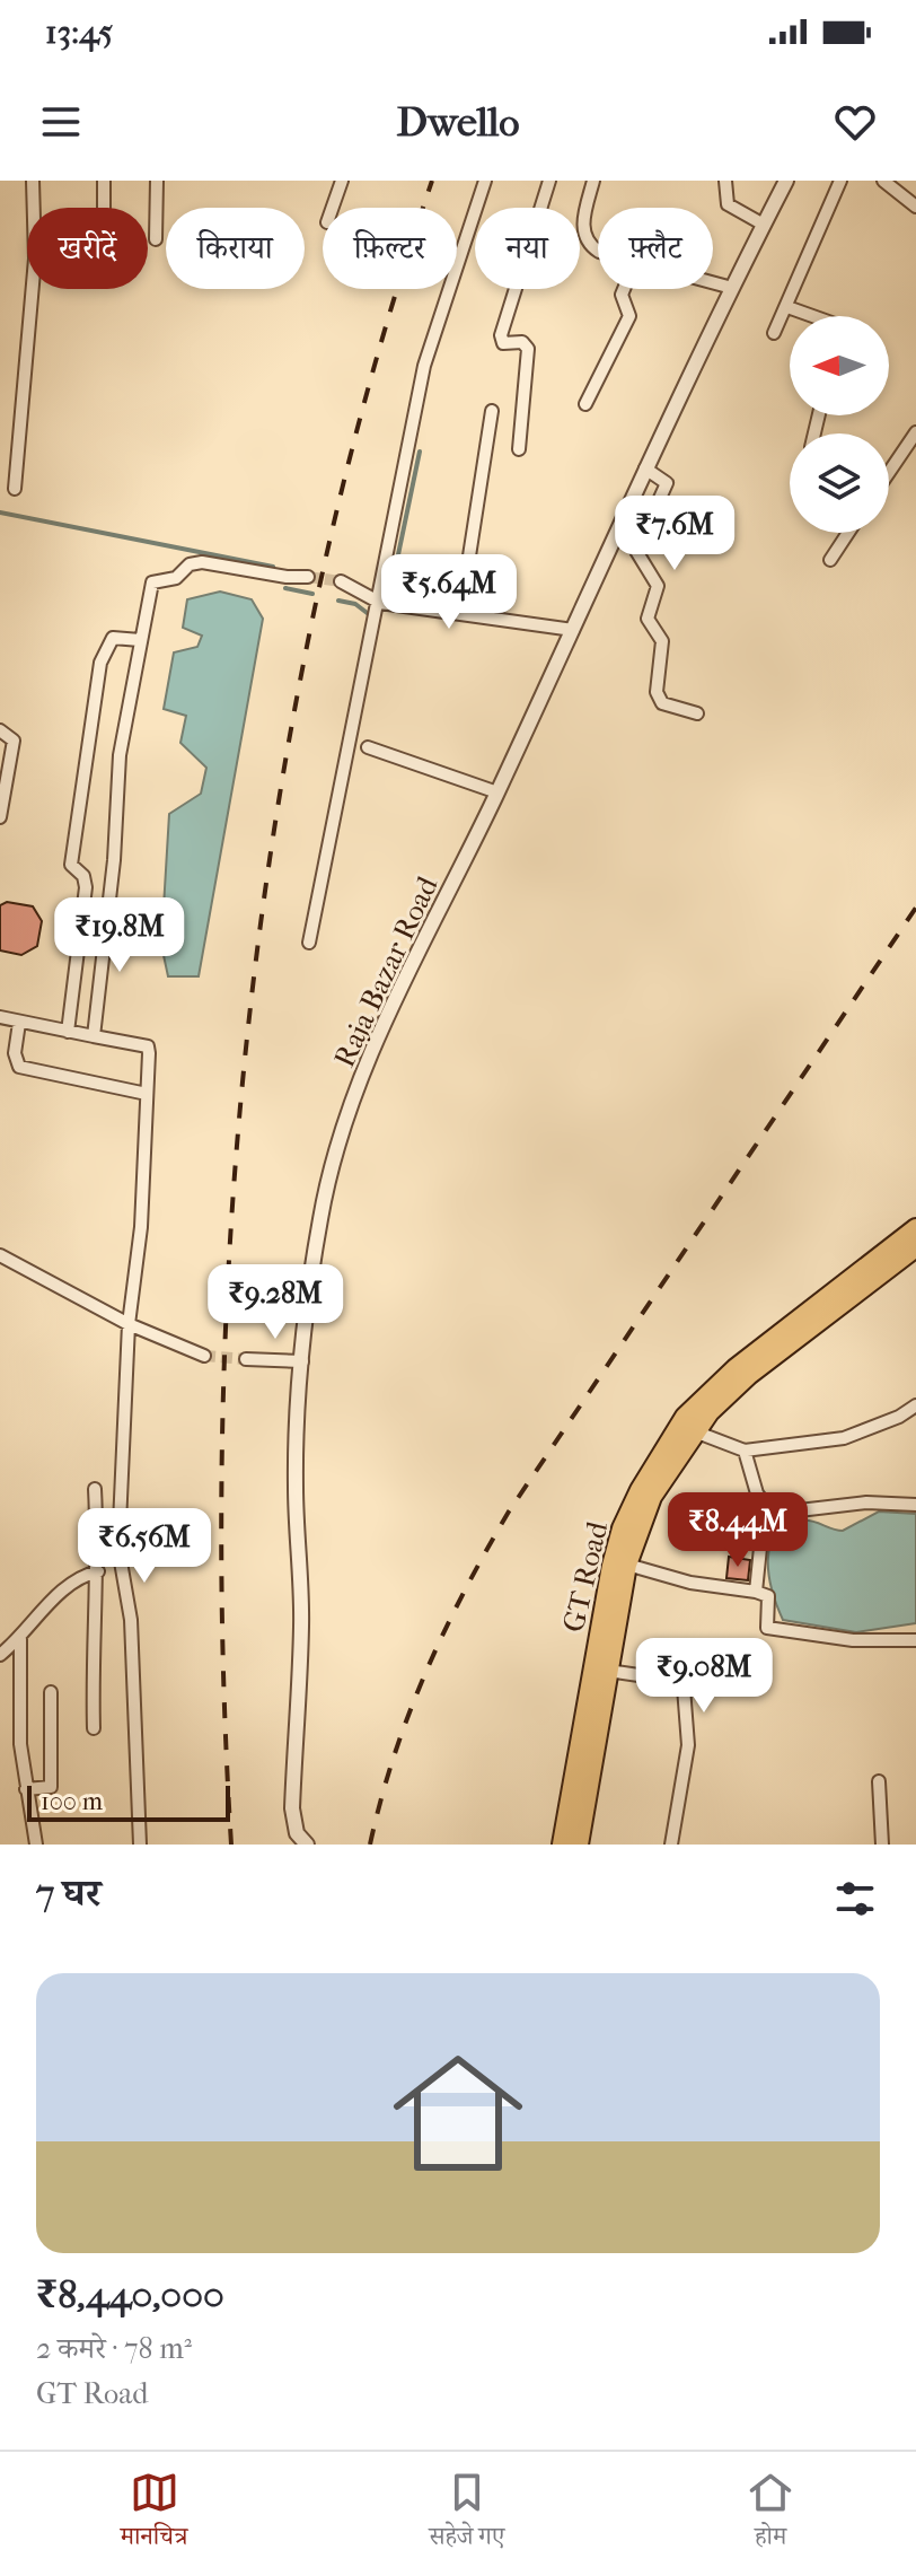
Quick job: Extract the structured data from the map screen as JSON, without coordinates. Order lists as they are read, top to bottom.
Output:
{
  "streets": {
    "highway": ["GT Road"],
    "street": ["Raja Bazar Road"]
  },
  "scale_bar": "100 m",
  "north": "left",
  "page": {
    "status": "13:45",
    "header": "Dwello",
    "chip": [
      "खरीदें",
      "किराया",
      "फ़िल्टर",
      "नया",
      "फ़्लैट"
    ],
    "price": [
      "₹7.6M",
      "₹5.64M",
      "₹19.8M",
      "₹9.28M",
      "₹8.44M",
      "₹6.56M",
      "₹9.08M"
    ],
    "scale": "100 m",
    "heading": "7 घर",
    "list": [
      {
        "name": "₹8,440,000",
        "note": "2 कमरे · 78 m² · GT Road"
      }
    ],
    "tabs": ["मानचित्र", "सहेजे गए", "होम"]
  }
}
